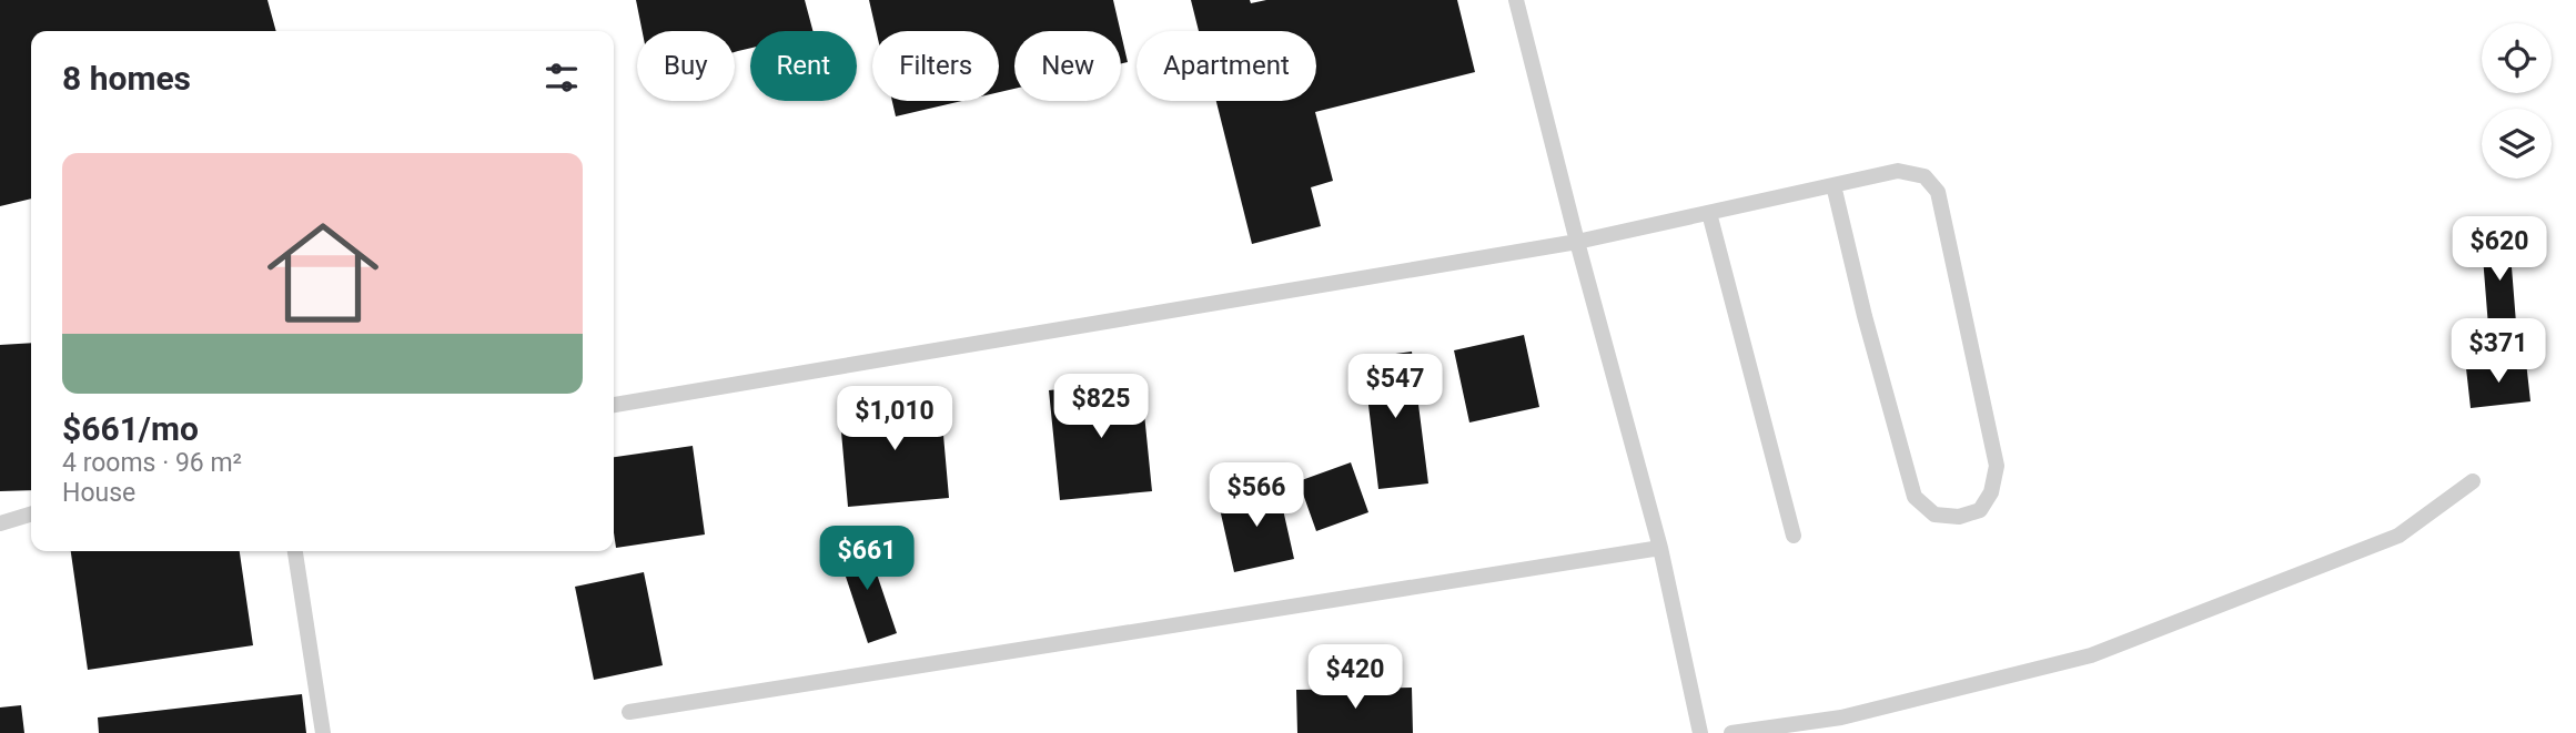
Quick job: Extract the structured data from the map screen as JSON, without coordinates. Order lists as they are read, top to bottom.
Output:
{
  "page": {
    "chip": [
      "Buy",
      "Rent",
      "Filters",
      "New",
      "Apartment"
    ],
    "heading": "8 homes",
    "list": [
      {
        "name": "$661/mo",
        "note": "4 rooms · 96 m² · House"
      }
    ],
    "price": [
      "$620",
      "$371",
      "$547",
      "$825",
      "$1,010",
      "$566",
      "$661",
      "$420"
    ]
  }
}
